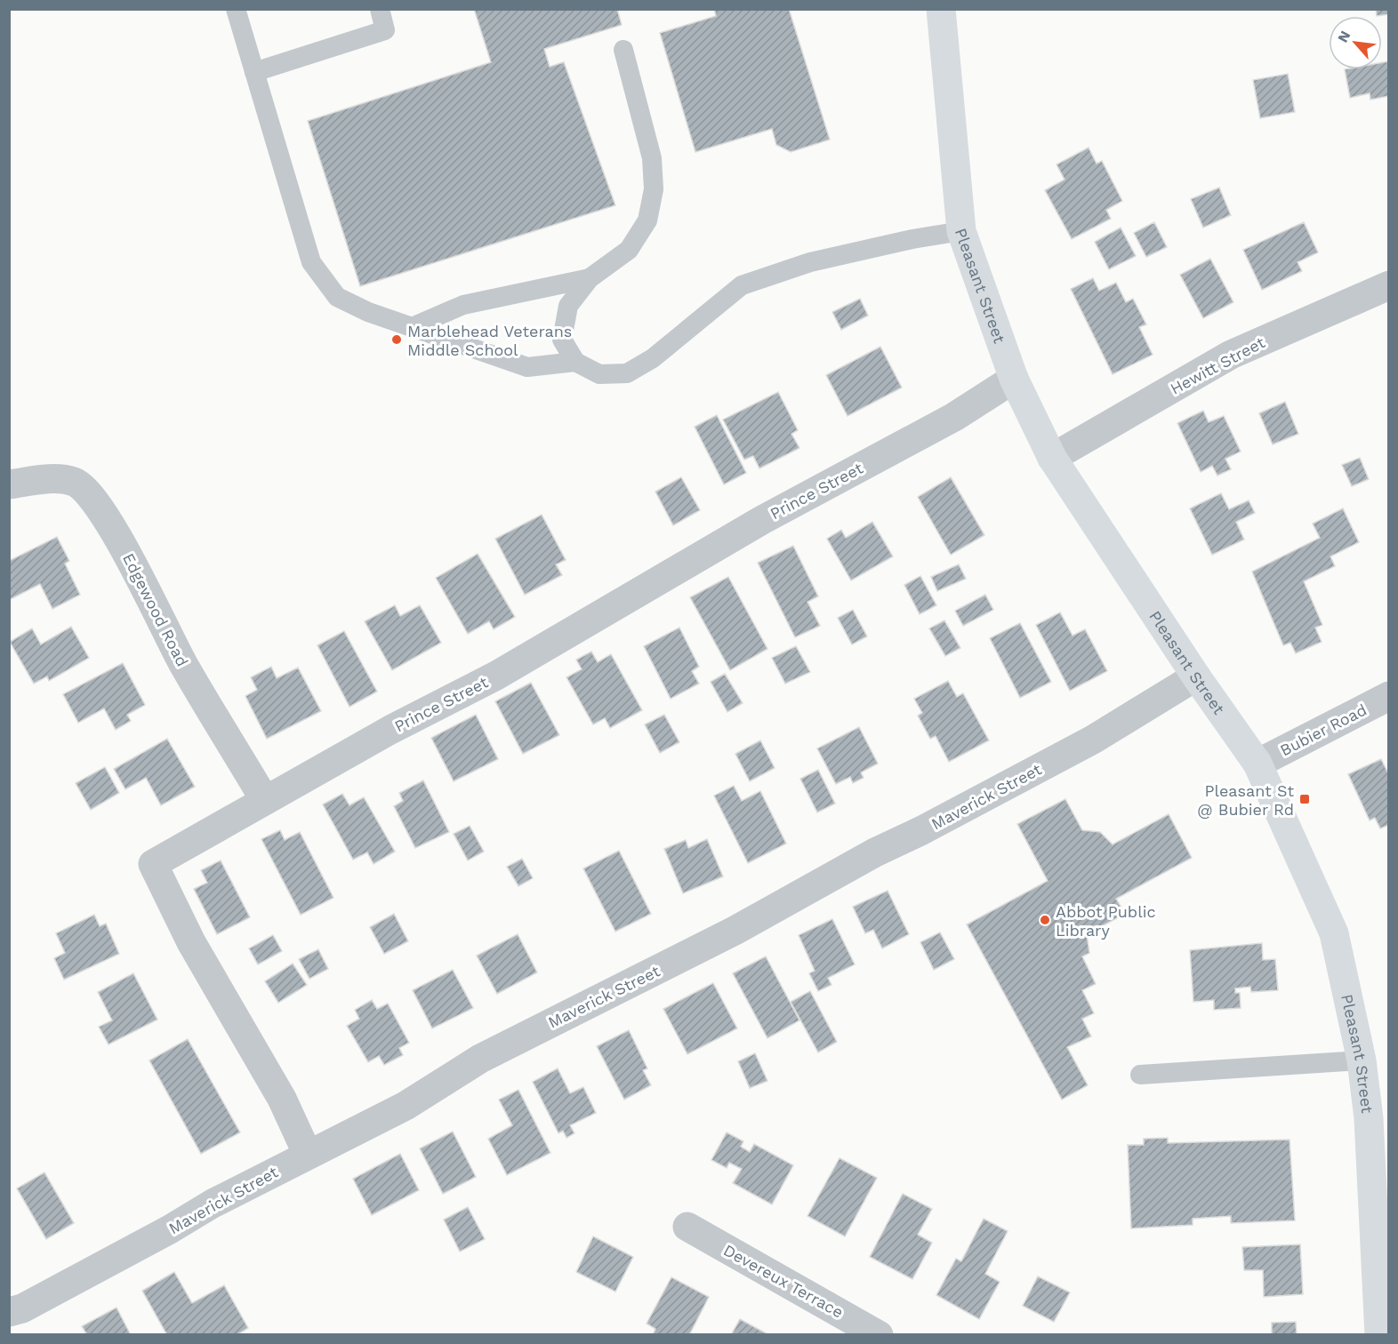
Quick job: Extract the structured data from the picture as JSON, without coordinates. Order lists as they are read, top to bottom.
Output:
{
  "streets": {
    "main road": ["Pleasant Street"],
    "street": [
      "Hewitt Street",
      "Prince Street",
      "Edgewood Road",
      "Bubier Road",
      "Maverick Street",
      "Devereux Terrace"
    ]
  },
  "crossings": [
    ["Pleasant Street", "Hewitt Street"],
    ["Pleasant Street", "Prince Street"],
    ["Pleasant Street", "Bubier Road"],
    ["Pleasant Street", "Maverick Street"],
    ["Prince Street", "Edgewood Road"],
    ["Prince Street", "Maverick Street"]
  ],
  "places": {
    "other": ["Marblehead Veterans Middle School", "Abbot Public Library"],
    "transit": ["Pleasant St @ Bubier Rd"]
  },
  "north": "top left"
}
